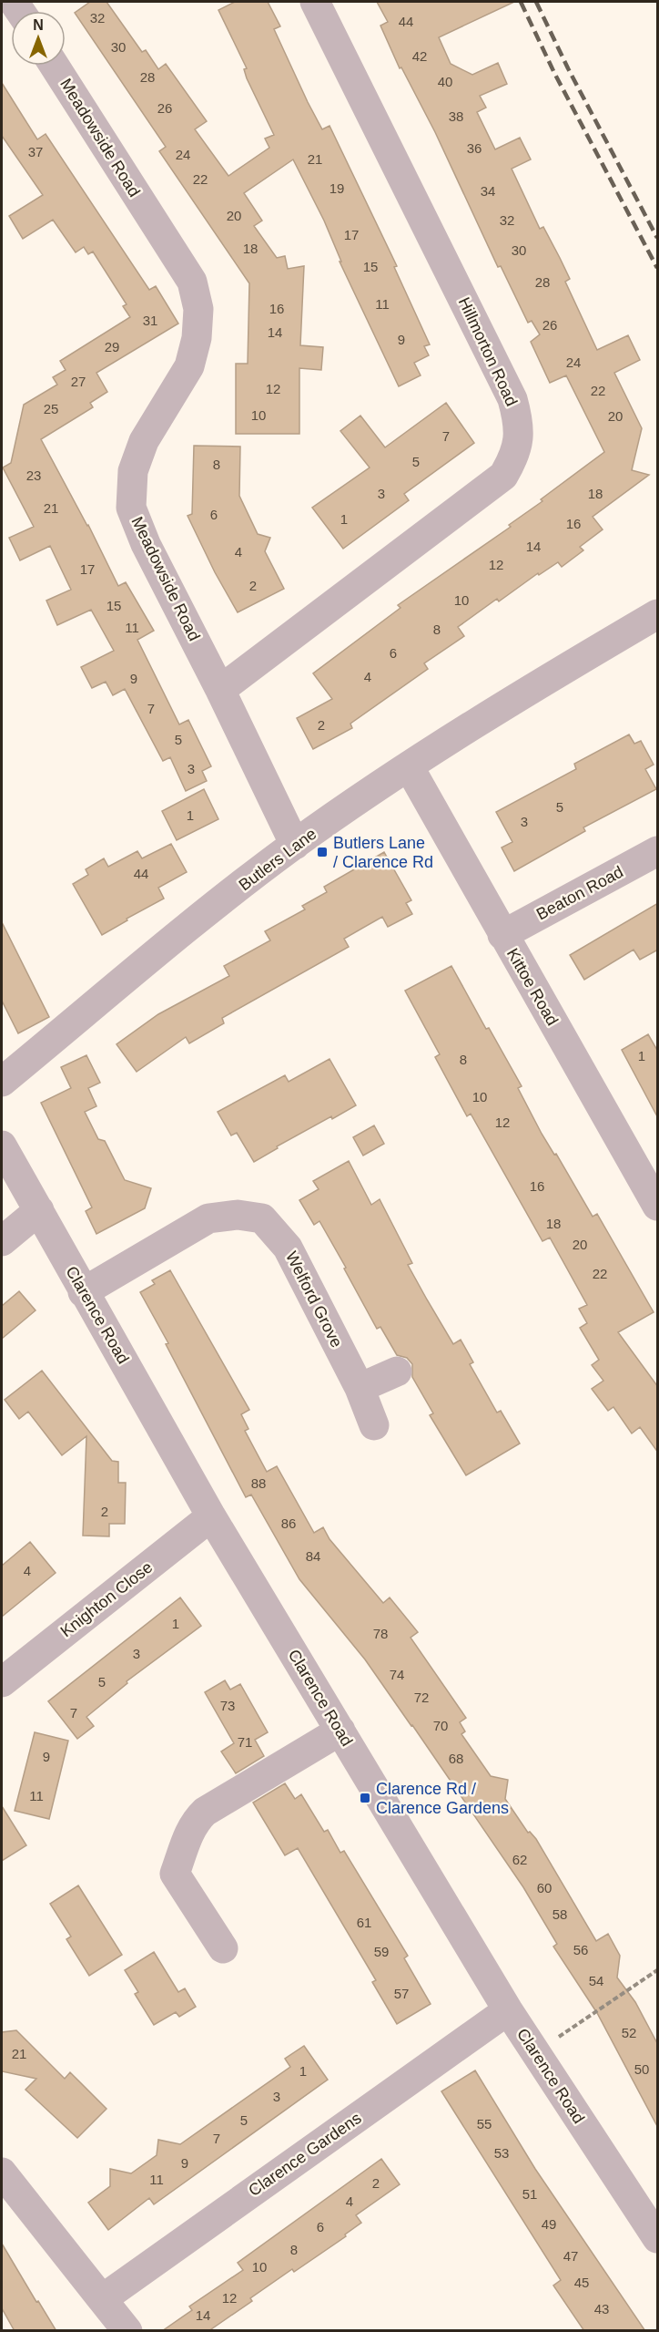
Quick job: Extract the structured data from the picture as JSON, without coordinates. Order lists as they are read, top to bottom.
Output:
{
  "streets": {
    "street": [
      "Meadowside Road",
      "Hillmorton Road",
      "Butlers Lane",
      "Beaton Road",
      "Kittoe Road",
      "Welford Grove",
      "Clarence Road",
      "Knighton Close",
      "Clarence Gardens"
    ]
  },
  "crossings": [
    ["Meadowside Road", "Hillmorton Road"],
    ["Meadowside Road", "Butlers Lane"],
    ["Butlers Lane", "Kittoe Road"],
    ["Beaton Road", "Kittoe Road"],
    ["Welford Grove", "Clarence Road"],
    ["Clarence Road", "Knighton Close"],
    ["Clarence Road", "Clarence Gardens"]
  ],
  "places": {
    "transit": ["Butlers Lane / Clarence Rd", "Clarence Rd / Clarence Gardens"]
  },
  "house_numbers": [
    "32",
    "44",
    "30",
    "42",
    "28",
    "40",
    "26",
    "38",
    "36",
    "37",
    "24",
    "21",
    "22",
    "19",
    "34",
    "20",
    "32",
    "17",
    "18",
    "30",
    "15",
    "28",
    "11",
    "16",
    "31",
    "26",
    "14",
    "9",
    "29",
    "24",
    "27",
    "12",
    "22",
    "25",
    "10",
    "20",
    "7",
    "5",
    "8",
    "23",
    "3",
    "18",
    "21",
    "6",
    "1",
    "16",
    "14",
    "4",
    "12",
    "17",
    "2",
    "10",
    "15",
    "11",
    "8",
    "6",
    "4",
    "9",
    "7",
    "2",
    "5",
    "3",
    "5",
    "1",
    "3",
    "44",
    "1",
    "8",
    "10",
    "12",
    "16",
    "18",
    "20",
    "22",
    "88",
    "2",
    "86",
    "84",
    "4",
    "1",
    "78",
    "3",
    "74",
    "5",
    "72",
    "73",
    "7",
    "70",
    "71",
    "9",
    "68",
    "11",
    "62",
    "60",
    "58",
    "61",
    "56",
    "59",
    "54",
    "57",
    "52",
    "21",
    "50",
    "1",
    "3",
    "5",
    "55",
    "7",
    "53",
    "9",
    "11",
    "2",
    "51",
    "4",
    "49",
    "6",
    "8",
    "47",
    "10",
    "45",
    "12",
    "43",
    "14"
  ],
  "north": "top"
}
